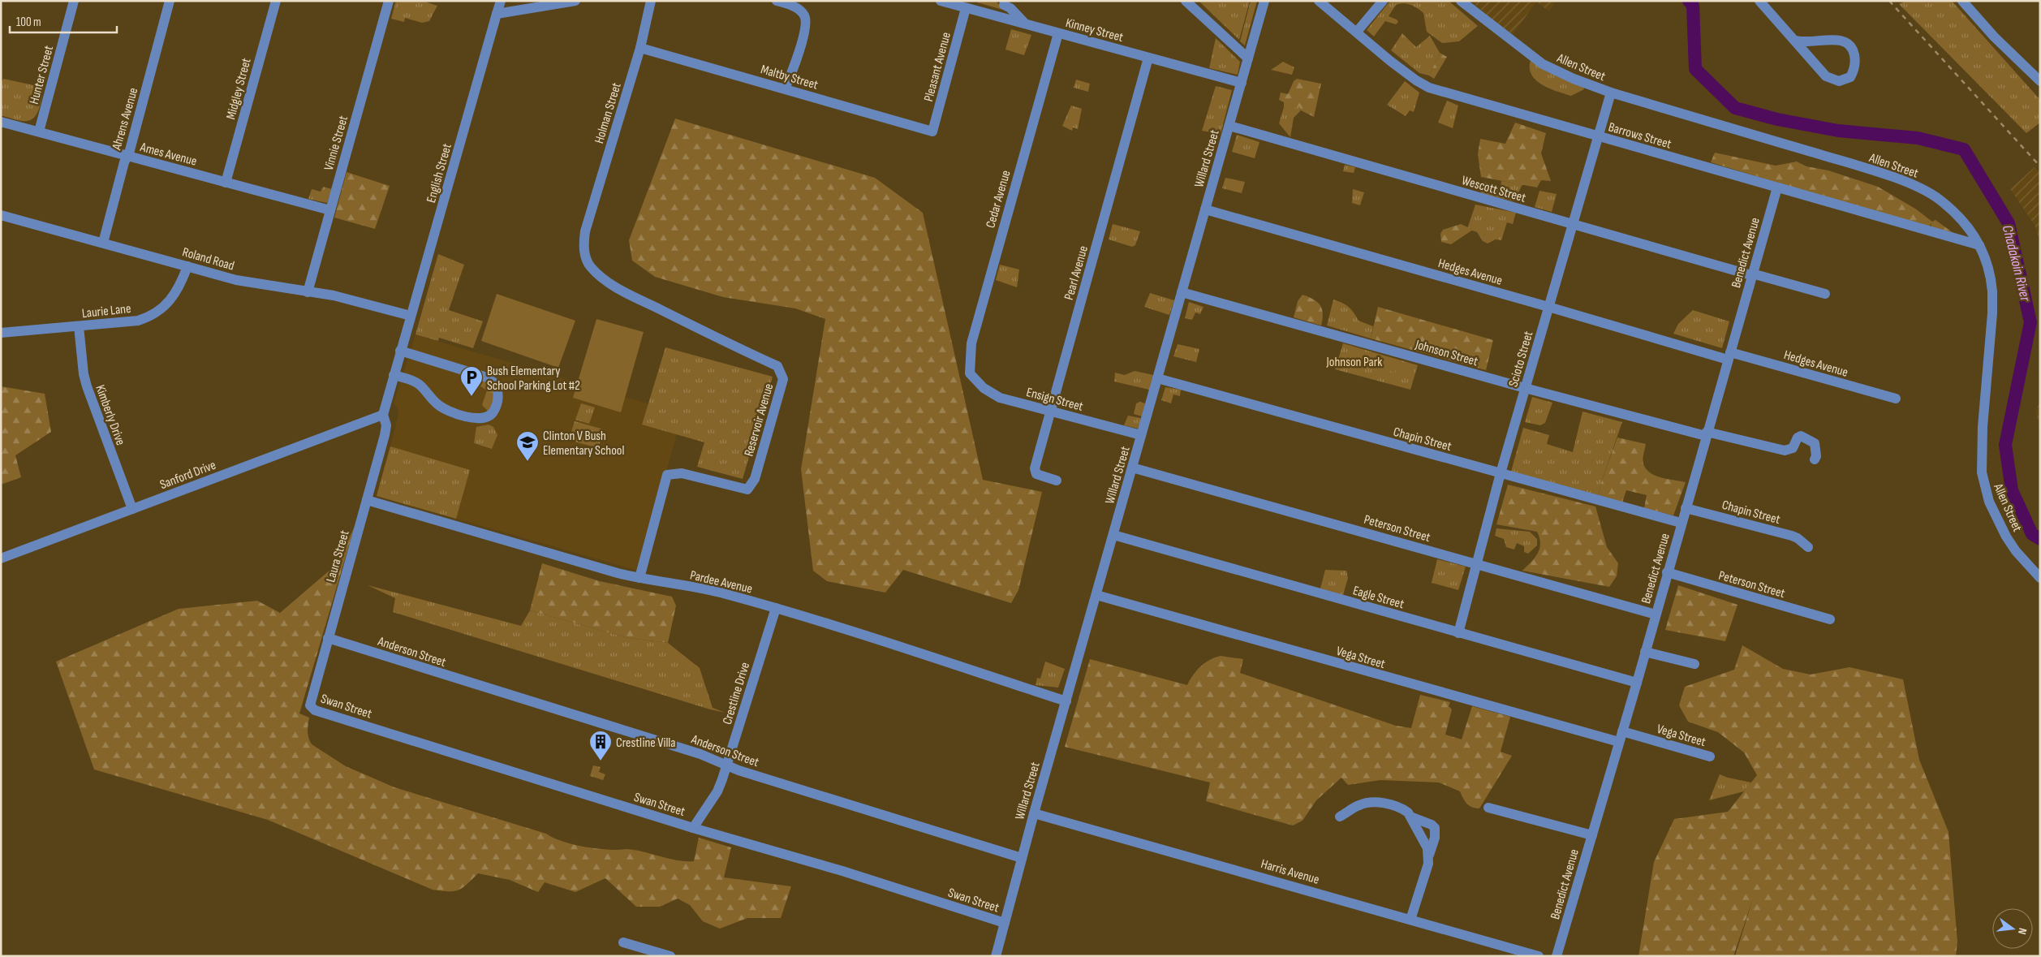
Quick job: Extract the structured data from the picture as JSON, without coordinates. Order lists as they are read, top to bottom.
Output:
{
  "streets": {
    "street": [
      "Kinney Street",
      "Pleasant Avenue",
      "Allen Street",
      "Hunter Street",
      "Maltby Street",
      "Midgley Street",
      "Holman Street",
      "Ahrens Avenue",
      "Barrows Street",
      "Vinnie Street",
      "Ames Avenue",
      "Willard Street",
      "English Street",
      "Wescott Street",
      "Cedar Avenue",
      "Benedict Avenue",
      "Roland Road",
      "Hedges Avenue",
      "Pearl Avenue",
      "Laurie Lane",
      "Johnson Street",
      "Scioto Street",
      "Ensign Street",
      "Kimberly Drive",
      "Reservoir Avenue",
      "Chapin Street",
      "Sanford Drive",
      "Peterson Street",
      "Laura Street",
      "Pardee Avenue",
      "Eagle Street",
      "Anderson Street",
      "Vega Street",
      "Crestline Drive",
      "Swan Street",
      "Harris Avenue"
    ]
  },
  "crossings": [
    ["Kinney Street", "Pleasant Avenue"],
    ["Kinney Street", "Willard Street"],
    ["Kinney Street", "Cedar Avenue"],
    ["Kinney Street", "Pearl Avenue"],
    ["Pleasant Avenue", "Maltby Street"],
    ["Allen Street", "Barrows Street"],
    ["Allen Street", "Scioto Street"],
    ["Hunter Street", "Ames Avenue"],
    ["Maltby Street", "Holman Street"],
    ["Midgley Street", "Ames Avenue"],
    ["Holman Street", "Reservoir Avenue"],
    ["Ahrens Avenue", "Ames Avenue"],
    ["Ahrens Avenue", "Roland Road"],
    ["Barrows Street", "Benedict Avenue"],
    ["Barrows Street", "Scioto Street"],
    ["Vinnie Street", "Ames Avenue"],
    ["Vinnie Street", "Roland Road"],
    ["Willard Street", "Wescott Street"],
    ["Willard Street", "Hedges Avenue"],
    ["Willard Street", "Johnson Street"],
    ["Willard Street", "Ensign Street"],
    ["Willard Street", "Chapin Street"],
    ["Willard Street", "Peterson Street"],
    ["Willard Street", "Pardee Avenue"],
    ["Willard Street", "Eagle Street"],
    ["Willard Street", "Anderson Street"],
    ["Willard Street", "Vega Street"],
    ["Willard Street", "Swan Street"],
    ["Willard Street", "Harris Avenue"],
    ["English Street", "Roland Road"],
    ["English Street", "Sanford Drive"],
    ["English Street", "Laura Street"],
    ["Wescott Street", "Benedict Avenue"],
    ["Wescott Street", "Scioto Street"],
    ["Cedar Avenue", "Ensign Street"],
    ["Benedict Avenue", "Hedges Avenue"],
    ["Benedict Avenue", "Johnson Street"],
    ["Benedict Avenue", "Chapin Street"],
    ["Benedict Avenue", "Peterson Street"],
    ["Benedict Avenue", "Eagle Street"],
    ["Benedict Avenue", "Vega Street"],
    ["Roland Road", "Laurie Lane"],
    ["Hedges Avenue", "Scioto Street"],
    ["Pearl Avenue", "Ensign Street"],
    ["Laurie Lane", "Kimberly Drive"],
    ["Johnson Street", "Scioto Street"],
    ["Scioto Street", "Chapin Street"],
    ["Scioto Street", "Peterson Street"],
    ["Scioto Street", "Eagle Street"],
    ["Kimberly Drive", "Sanford Drive"],
    ["Reservoir Avenue", "Pardee Avenue"],
    ["Sanford Drive", "Laura Street"],
    ["Laura Street", "Pardee Avenue"],
    ["Laura Street", "Anderson Street"],
    ["Laura Street", "Swan Street"],
    ["Pardee Avenue", "Crestline Drive"],
    ["Anderson Street", "Crestline Drive"],
    ["Crestline Drive", "Swan Street"]
  ],
  "water": ["Chadakoin River"],
  "parks": ["Johnson Park"],
  "places": {
    "parking": ["Bush Elementary School Parking Lot #2"],
    "school or university": ["Clinton V Bush Elementary School"],
    "building": ["Crestline Villa"]
  },
  "scale_bar": "100 m",
  "north": "right"
}
